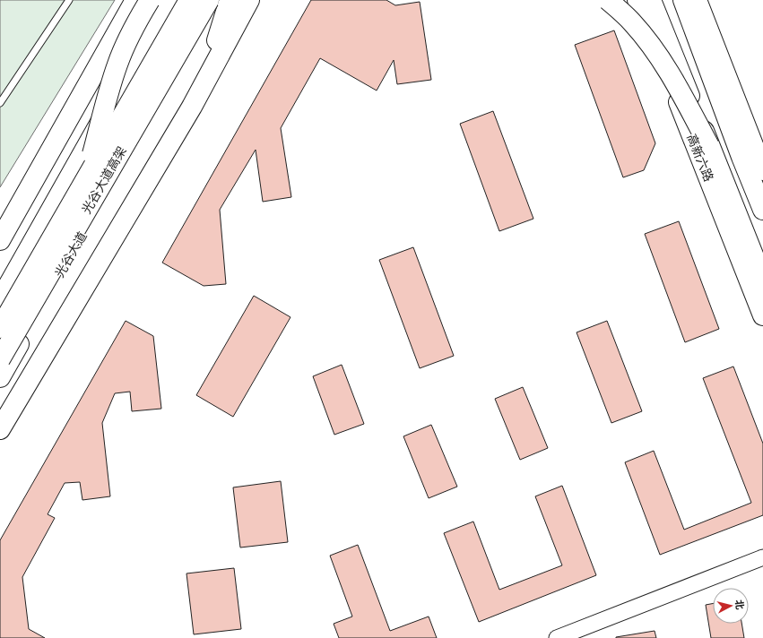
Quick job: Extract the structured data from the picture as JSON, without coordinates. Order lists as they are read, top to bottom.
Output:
{
  "streets": {
    "main road": ["高新六路", "光谷大道高架", "光谷大道"]
  },
  "north": "right"
}
